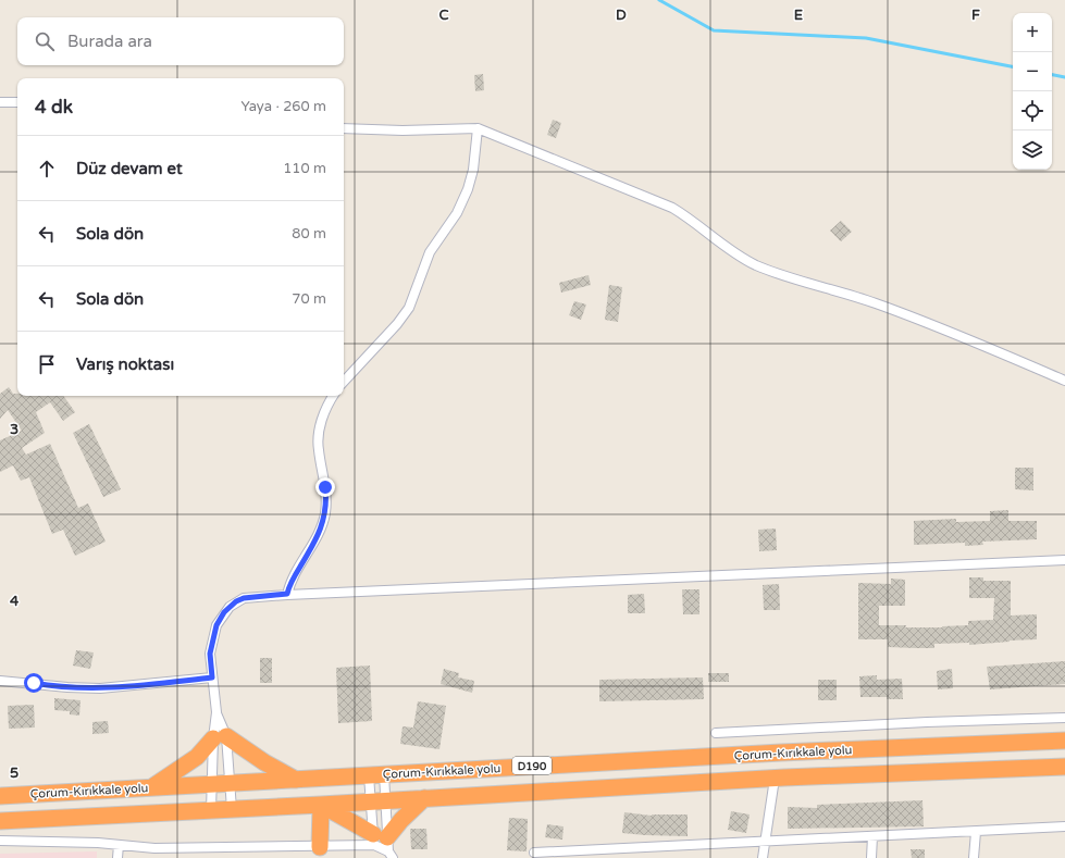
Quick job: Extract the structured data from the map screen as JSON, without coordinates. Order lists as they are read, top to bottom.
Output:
{
  "streets": {
    "highway": ["Çorum-Kırıkkale yolu", "D190"]
  },
  "page": {
    "map_buttons": ["+", "−"],
    "search": "Burada ara",
    "heading": ["4 dk", "Yaya · 260 m"],
    "list": [
      ["Düz devam et", "110 m"],
      ["Sola dön", "80 m"],
      ["Sola dön", "70 m"],
      "Varış noktası"
    ]
  },
  "grid": {
    "columns": [
      "C",
      "D",
      "E",
      "F"
    ],
    "rows": ["3", "4", "5"]
  }
}
